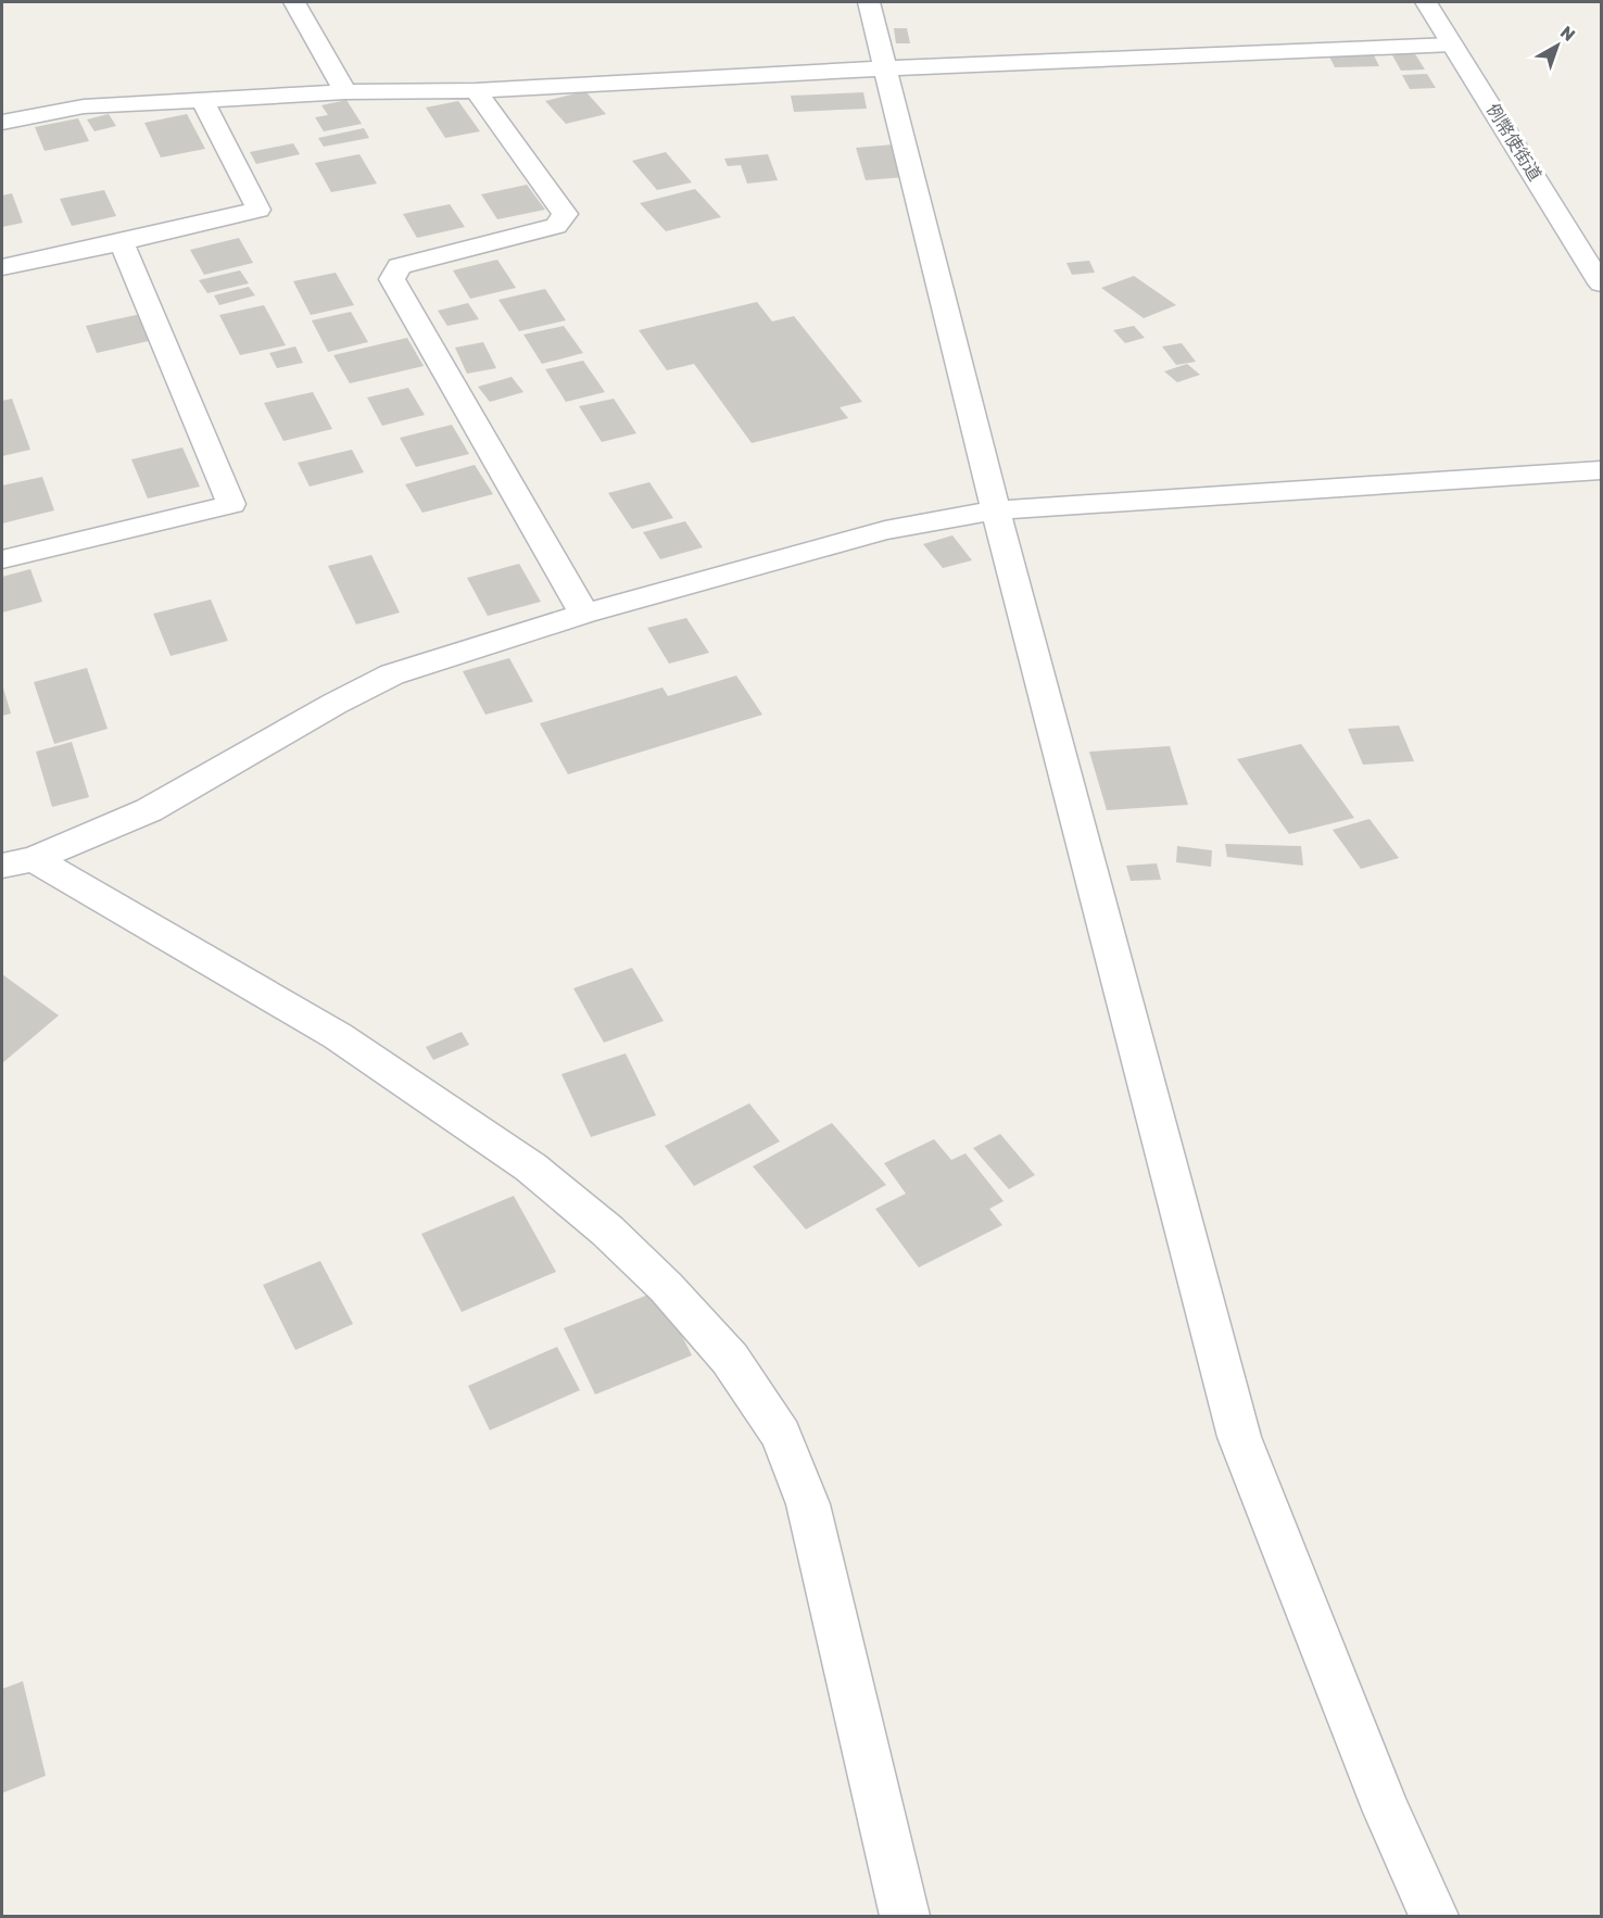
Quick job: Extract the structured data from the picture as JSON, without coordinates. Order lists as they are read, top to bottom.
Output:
{
  "streets": {
    "street": ["例幣使街道"]
  },
  "north": "top right"
}
